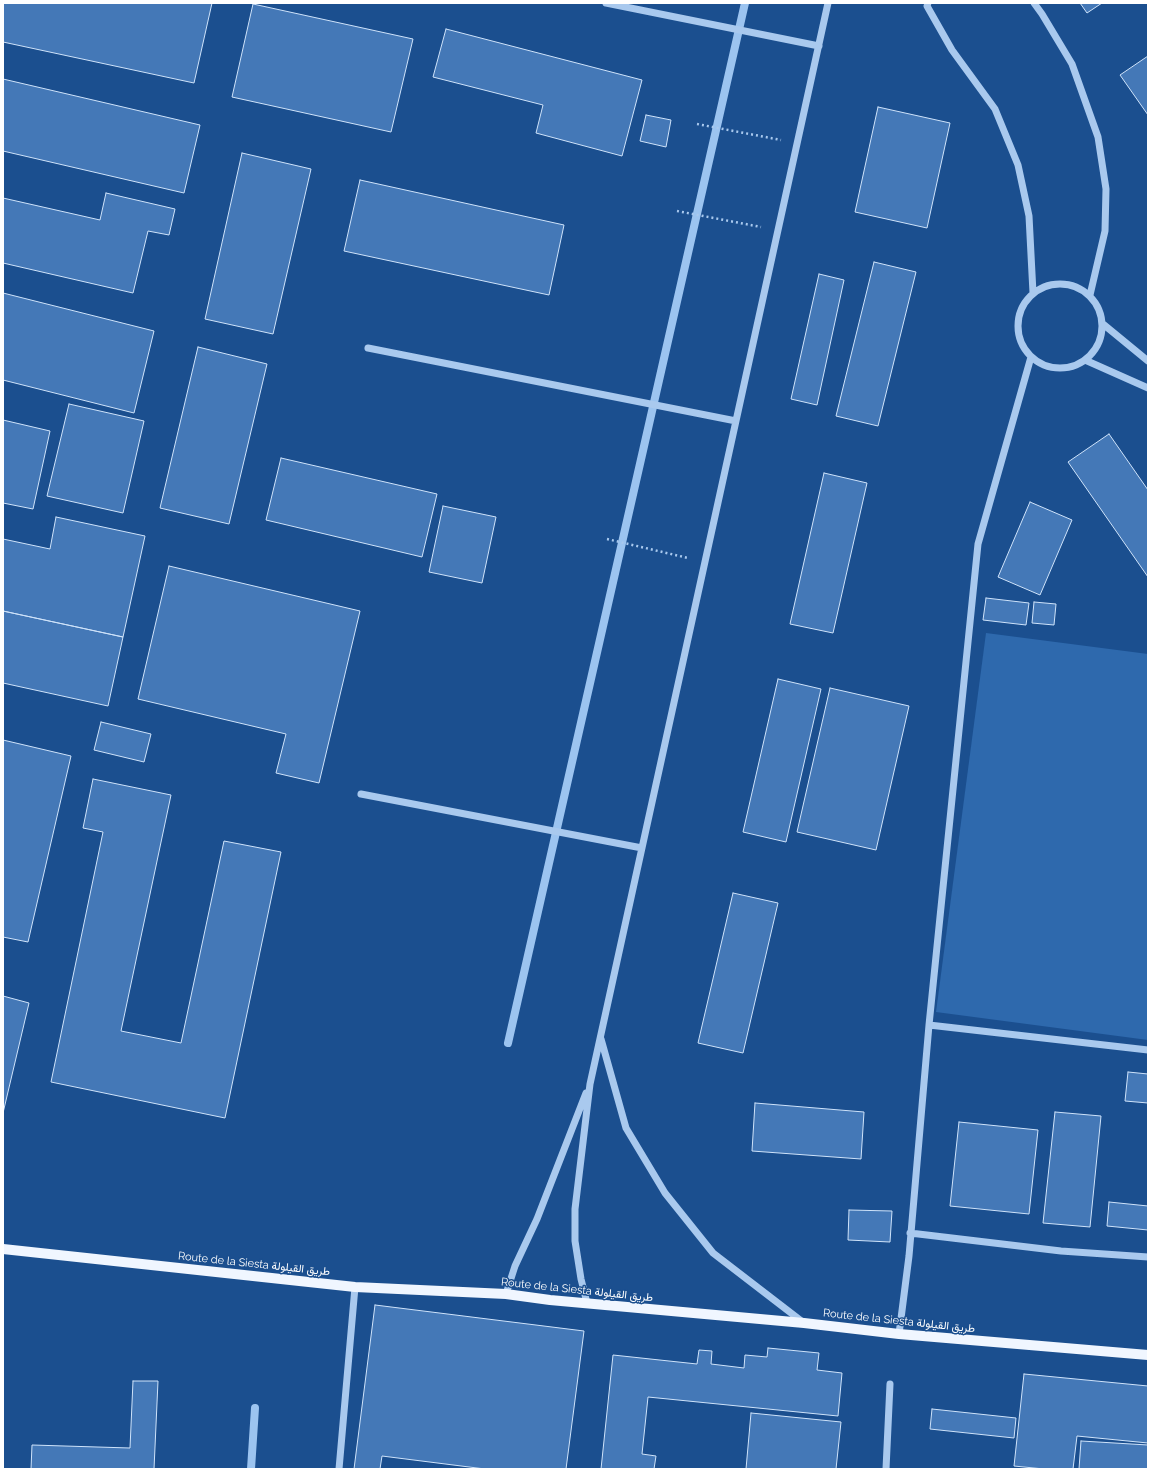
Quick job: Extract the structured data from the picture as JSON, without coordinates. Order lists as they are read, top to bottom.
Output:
{
  "streets": {
    "main road": ["Route de la Siesta طريق القيلولة"]
  }
}
